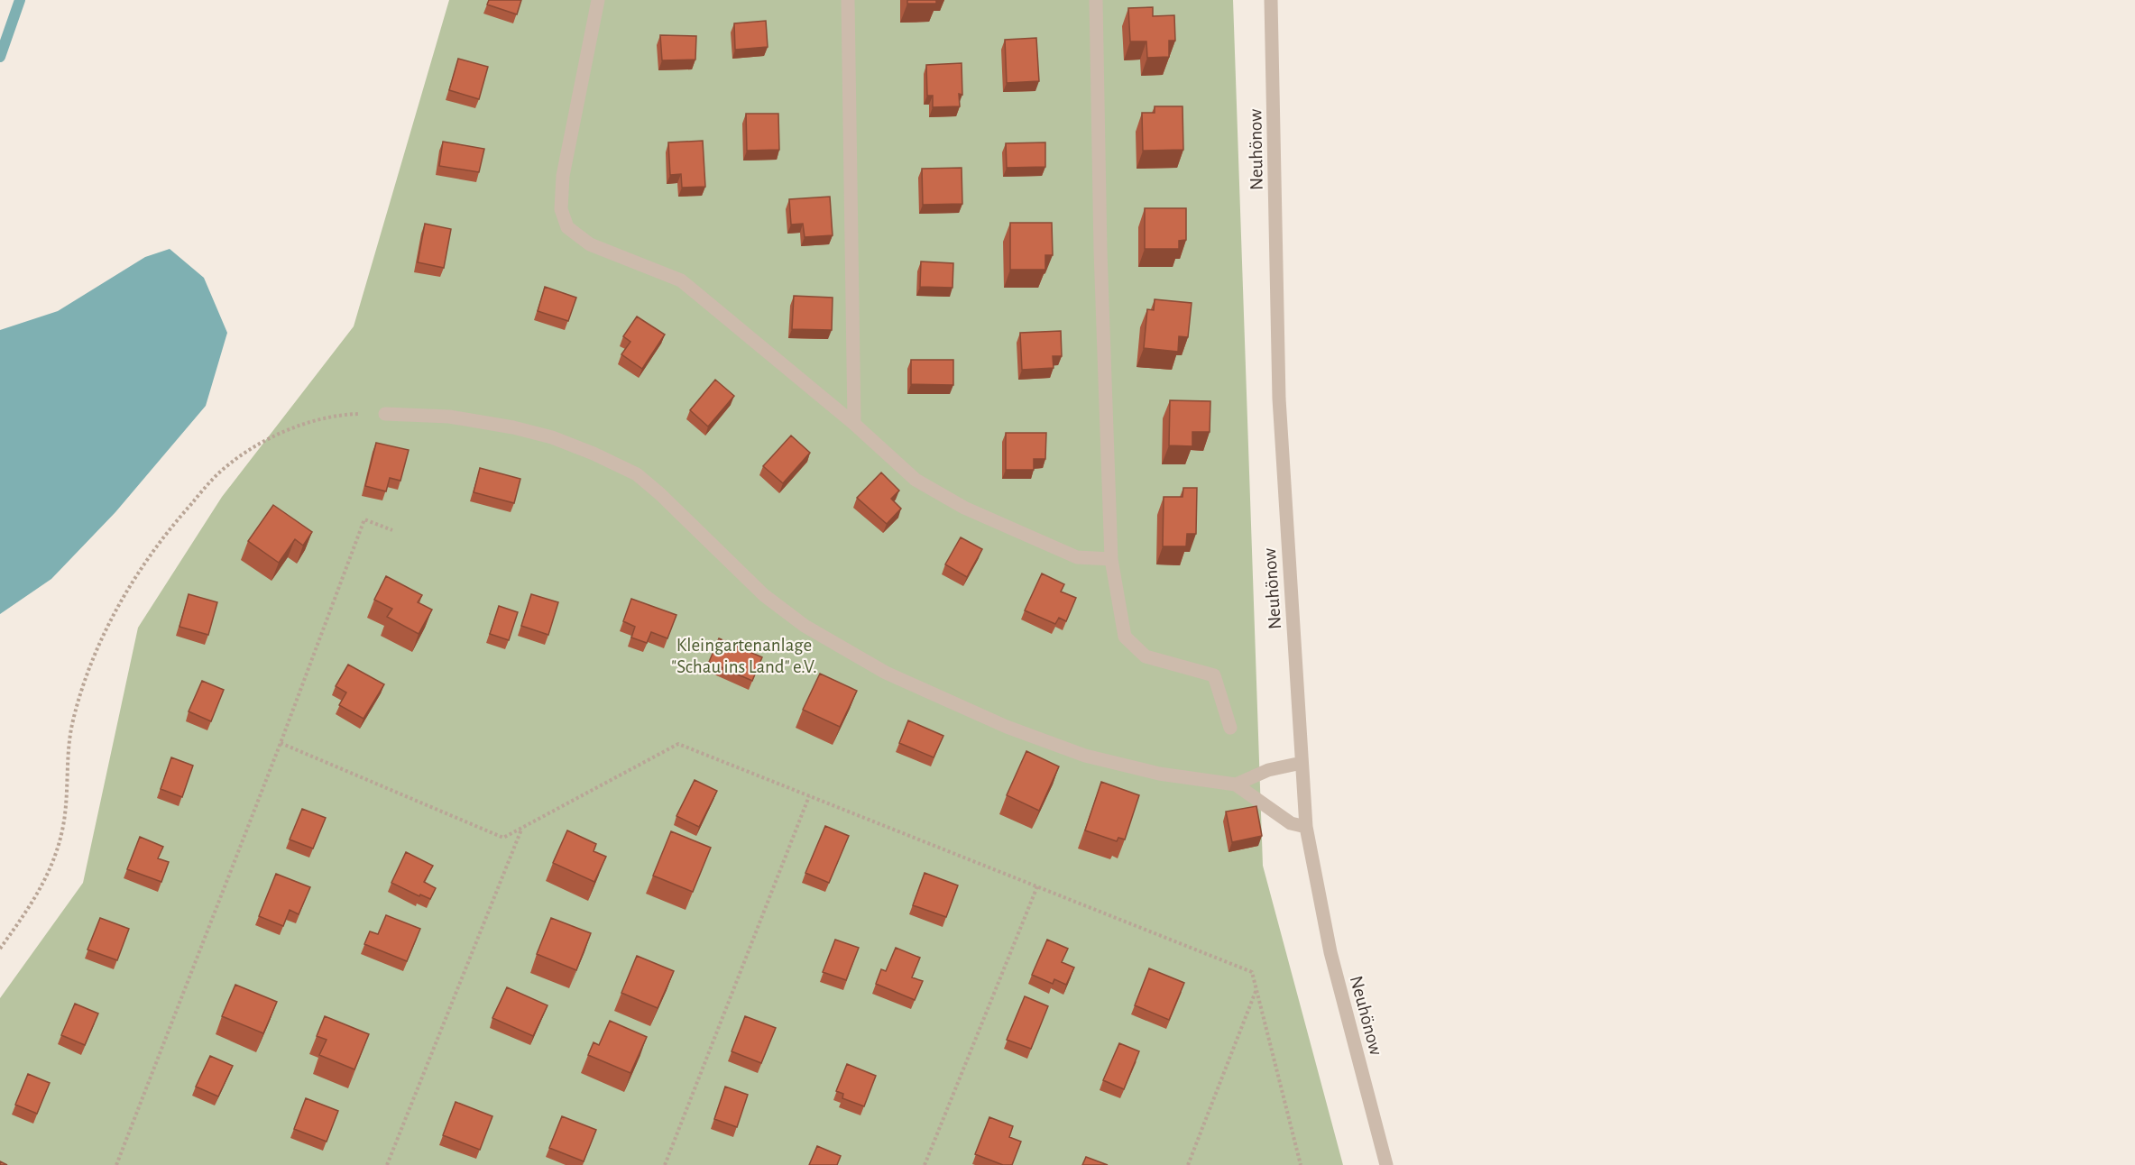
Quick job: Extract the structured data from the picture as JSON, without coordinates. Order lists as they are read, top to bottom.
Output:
{
  "streets": {
    "street": ["Neuhönow"]
  },
  "parks": ["Kleingartenanlage \"Schau ins Land\" e.V."]
}
